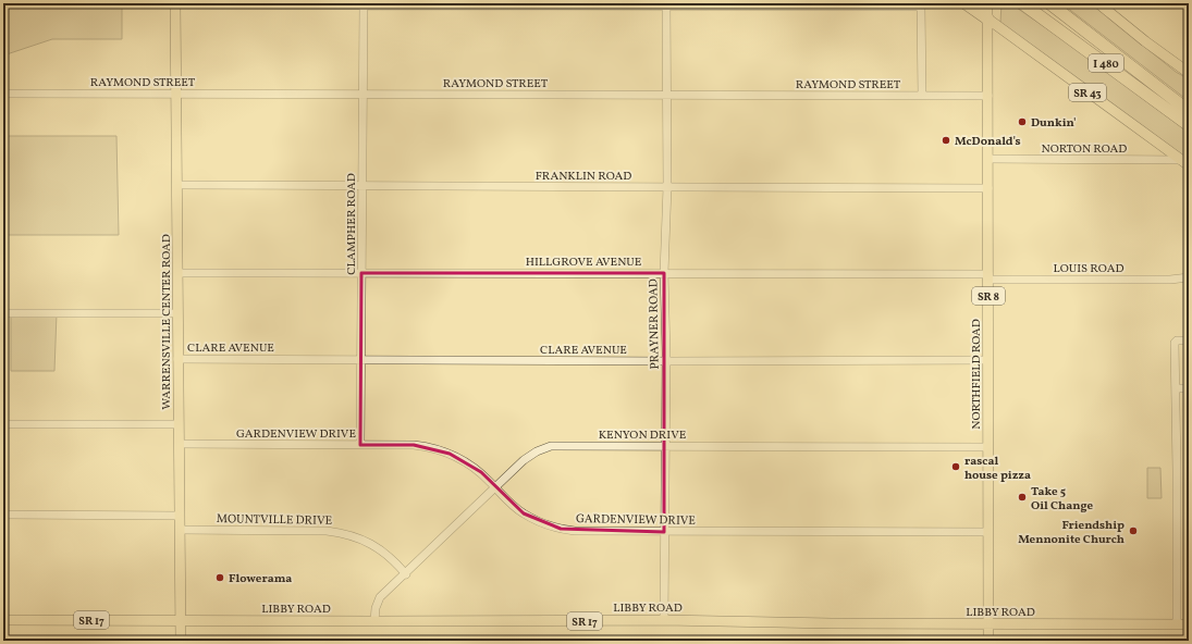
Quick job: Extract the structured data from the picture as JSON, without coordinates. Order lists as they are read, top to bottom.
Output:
{
  "streets": {
    "highway": ["I 480"],
    "main road": [
      "SR 43",
      "SR 8",
      "WARRENSVILLE CENTER ROAD",
      "NORTHFIELD ROAD",
      "LIBBY ROAD",
      "SR 17"
    ],
    "street": [
      "RAYMOND STREET",
      "NORTON ROAD",
      "FRANKLIN ROAD",
      "CLAMPHER ROAD",
      "HILLGROVE AVENUE",
      "LOUIS ROAD",
      "PRAYNER ROAD",
      "CLARE AVENUE",
      "GARDENVIEW DRIVE",
      "KENYON DRIVE",
      "MOUNTVILLE DRIVE"
    ]
  },
  "crossings": [
    ["RAYMOND STREET", "CLAMPHER ROAD"],
    ["RAYMOND STREET", "WARRENSVILLE CENTER ROAD"],
    ["RAYMOND STREET", "PRAYNER ROAD"],
    ["RAYMOND STREET", "NORTHFIELD ROAD"],
    ["SR 43", "NORTON ROAD"],
    ["SR 43", "NORTHFIELD ROAD"],
    ["NORTON ROAD", "NORTHFIELD ROAD"],
    ["FRANKLIN ROAD", "CLAMPHER ROAD"],
    ["FRANKLIN ROAD", "WARRENSVILLE CENTER ROAD"],
    ["FRANKLIN ROAD", "PRAYNER ROAD"],
    ["FRANKLIN ROAD", "NORTHFIELD ROAD"],
    ["CLAMPHER ROAD", "HILLGROVE AVENUE"],
    ["CLAMPHER ROAD", "CLARE AVENUE"],
    ["CLAMPHER ROAD", "GARDENVIEW DRIVE"],
    ["HILLGROVE AVENUE", "LOUIS ROAD"],
    ["HILLGROVE AVENUE", "WARRENSVILLE CENTER ROAD"],
    ["HILLGROVE AVENUE", "PRAYNER ROAD"],
    ["HILLGROVE AVENUE", "NORTHFIELD ROAD"],
    ["LOUIS ROAD", "NORTHFIELD ROAD"],
    ["WARRENSVILLE CENTER ROAD", "CLARE AVENUE"],
    ["WARRENSVILLE CENTER ROAD", "GARDENVIEW DRIVE"],
    ["WARRENSVILLE CENTER ROAD", "MOUNTVILLE DRIVE"],
    ["WARRENSVILLE CENTER ROAD", "LIBBY ROAD"],
    ["PRAYNER ROAD", "CLARE AVENUE"],
    ["PRAYNER ROAD", "GARDENVIEW DRIVE"],
    ["PRAYNER ROAD", "KENYON DRIVE"],
    ["PRAYNER ROAD", "LIBBY ROAD"],
    ["CLARE AVENUE", "NORTHFIELD ROAD"],
    ["NORTHFIELD ROAD", "GARDENVIEW DRIVE"],
    ["NORTHFIELD ROAD", "KENYON DRIVE"],
    ["NORTHFIELD ROAD", "LIBBY ROAD"],
    ["GARDENVIEW DRIVE", "KENYON DRIVE"],
    ["KENYON DRIVE", "MOUNTVILLE DRIVE"],
    ["KENYON DRIVE", "LIBBY ROAD"]
  ],
  "places": [
    "Dunkin'",
    "McDonald's",
    "rascal house pizza",
    "Take 5 Oil Change",
    "Friendship Mennonite Church",
    "Flowerama"
  ]
}
